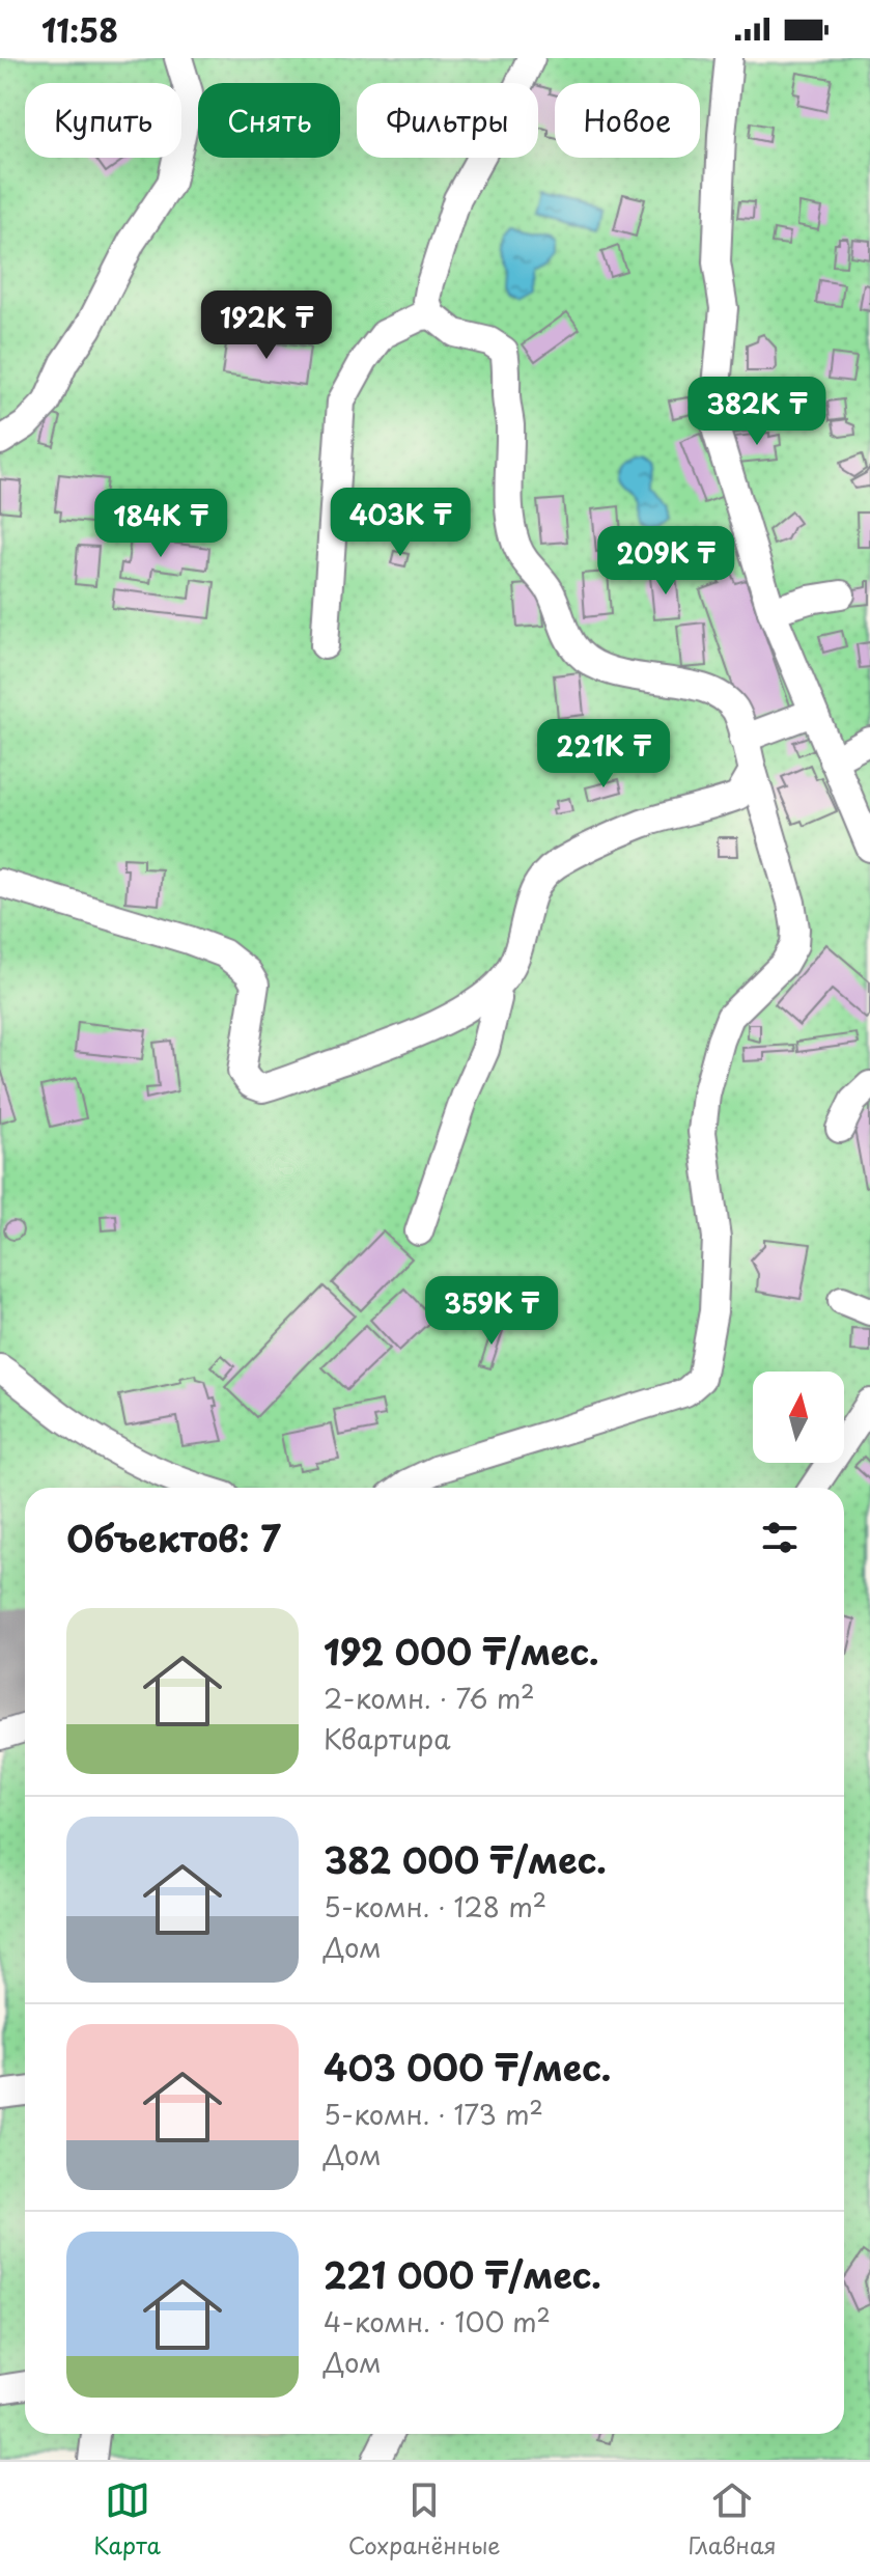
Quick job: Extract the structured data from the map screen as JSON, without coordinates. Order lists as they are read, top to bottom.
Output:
{
  "north": "top",
  "page": {
    "status": "11:58",
    "chip": [
      "Купить",
      "Снять",
      "Фильтры",
      "Новое"
    ],
    "price": [
      "192K ₸",
      "382K ₸",
      "403K ₸",
      "184K ₸",
      "209K ₸",
      "221K ₸",
      "359K ₸"
    ],
    "heading": "Объектов: 7",
    "list": [
      {
        "name": "192 000 ₸/мес.",
        "note": "2-комн. · 76 m² · Квартира"
      },
      {
        "name": "382 000 ₸/мес.",
        "note": "5-комн. · 128 m² · Дом"
      },
      {
        "name": "403 000 ₸/мес.",
        "note": "5-комн. · 173 m² · Дом"
      },
      {
        "name": "221 000 ₸/мес.",
        "note": "4-комн. · 100 m² · Дом"
      }
    ],
    "tabs": ["Карта", "Сохранённые", "Главная"]
  }
}
